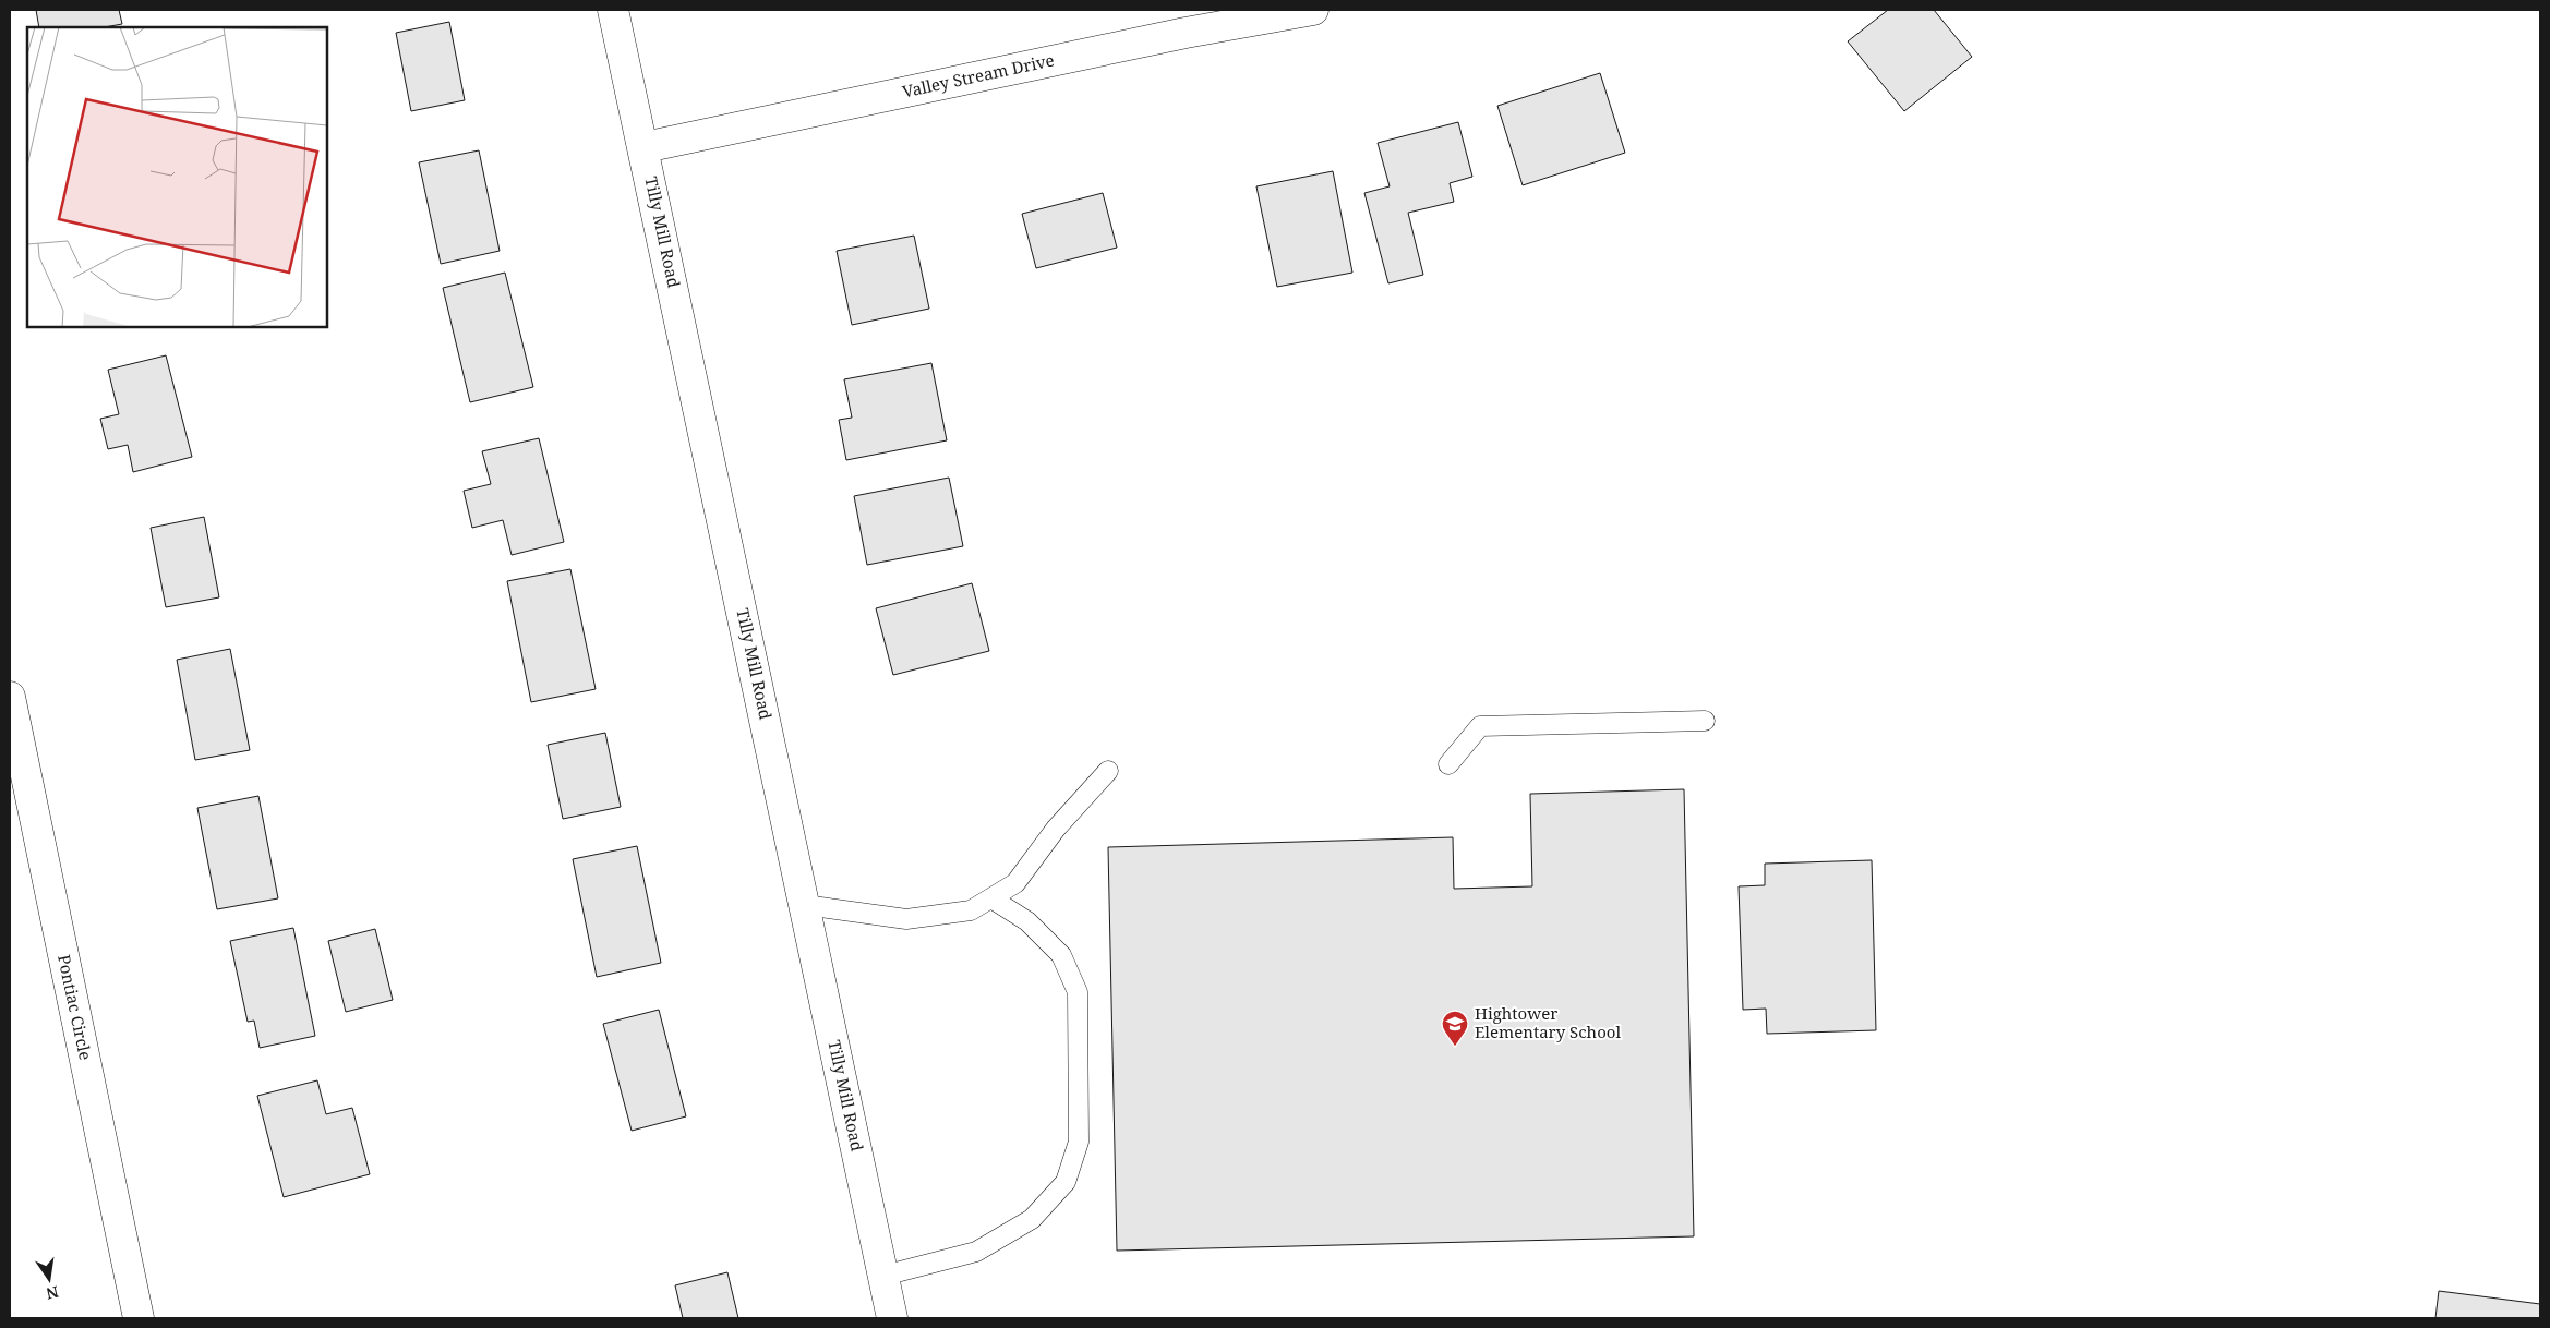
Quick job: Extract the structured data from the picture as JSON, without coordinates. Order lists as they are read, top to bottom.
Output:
{
  "streets": {
    "street": ["Valley Stream Drive", "Tilly Mill Road", "Pontiac Circle"]
  },
  "crossings": [
    ["Valley Stream Drive", "Tilly Mill Road"]
  ],
  "places": {
    "school or university": ["Hightower Elementary School"]
  },
  "north": "bottom"
}
